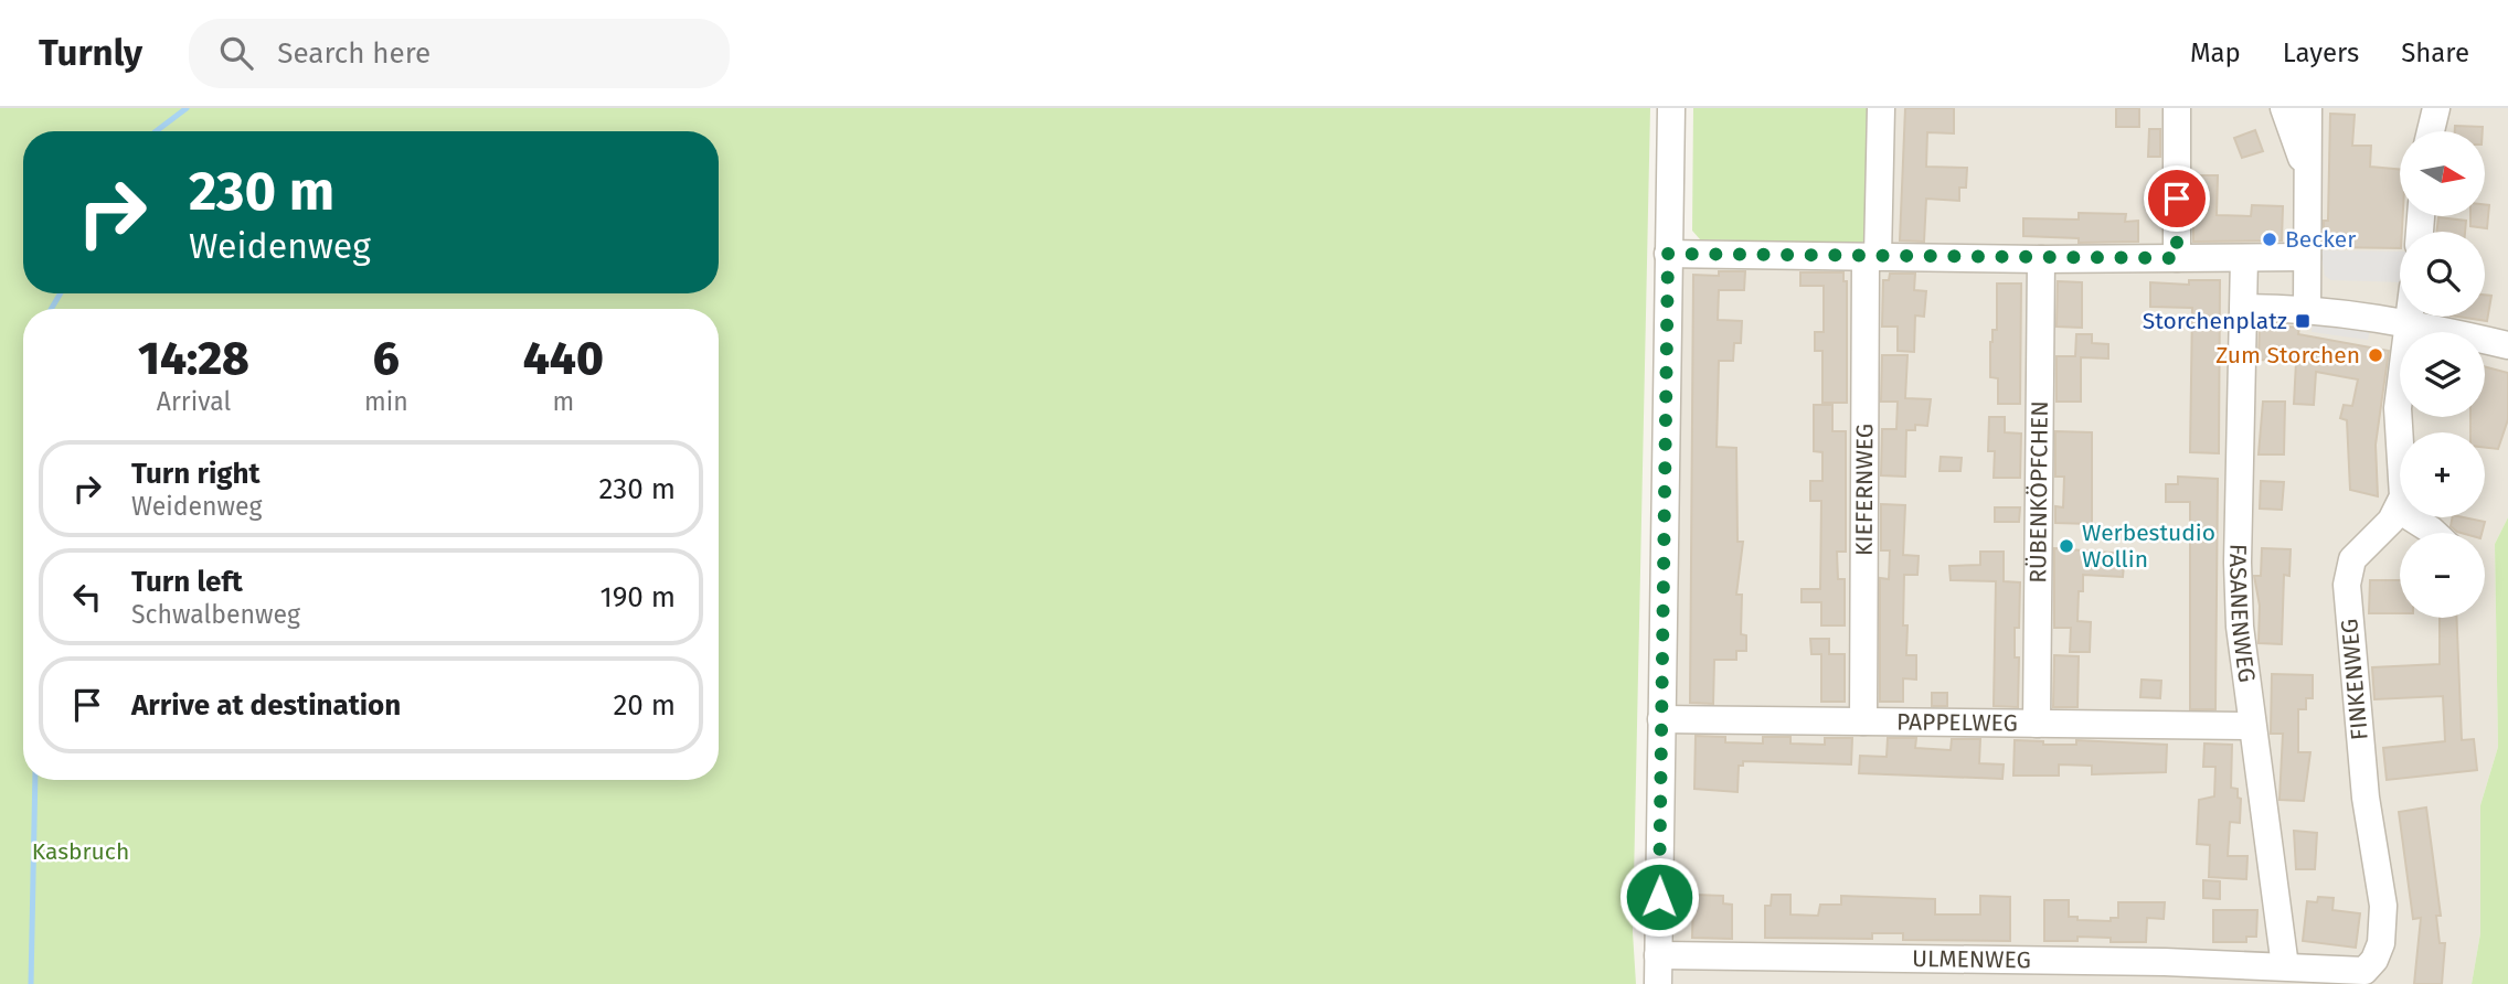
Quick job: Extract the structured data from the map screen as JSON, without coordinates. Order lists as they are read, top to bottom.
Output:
{
  "streets": {
    "street": [
      "KIEFERNWEG",
      "RÜBENKÖPFCHEN",
      "FASANENWEG",
      "FINKENWEG",
      "PAPPELWEG",
      "ULMENWEG"
    ]
  },
  "crossings": [
    ["KIEFERNWEG", "PAPPELWEG"],
    ["RÜBENKÖPFCHEN", "PAPPELWEG"],
    ["FASANENWEG", "FINKENWEG"],
    ["FASANENWEG", "PAPPELWEG"],
    ["FASANENWEG", "ULMENWEG"],
    ["FINKENWEG", "ULMENWEG"]
  ],
  "parks": ["Kasbruch"],
  "places": {
    "other": ["Becker", "Zum Storchen", "Werbestudio Wollin"],
    "transit": ["Storchenplatz"]
  },
  "north": "right",
  "page": {
    "header": "Turnly",
    "search": "Search here",
    "nav": ["Map", "Layers", "Share"],
    "map_buttons": ["+", "−"],
    "turn": ["230 m", "Weidenweg"],
    "eta": [
      "14:28",
      "Arrival",
      "6",
      "min",
      "440",
      "m"
    ],
    "list": [
      {
        "name": "Turn right",
        "note": "Weidenweg",
        "value": "230 m"
      },
      {
        "name": "Turn left",
        "note": "Schwalbenweg",
        "value": "190 m"
      },
      {
        "name": "Arrive at destination",
        "value": "20 m"
      }
    ]
  }
}
